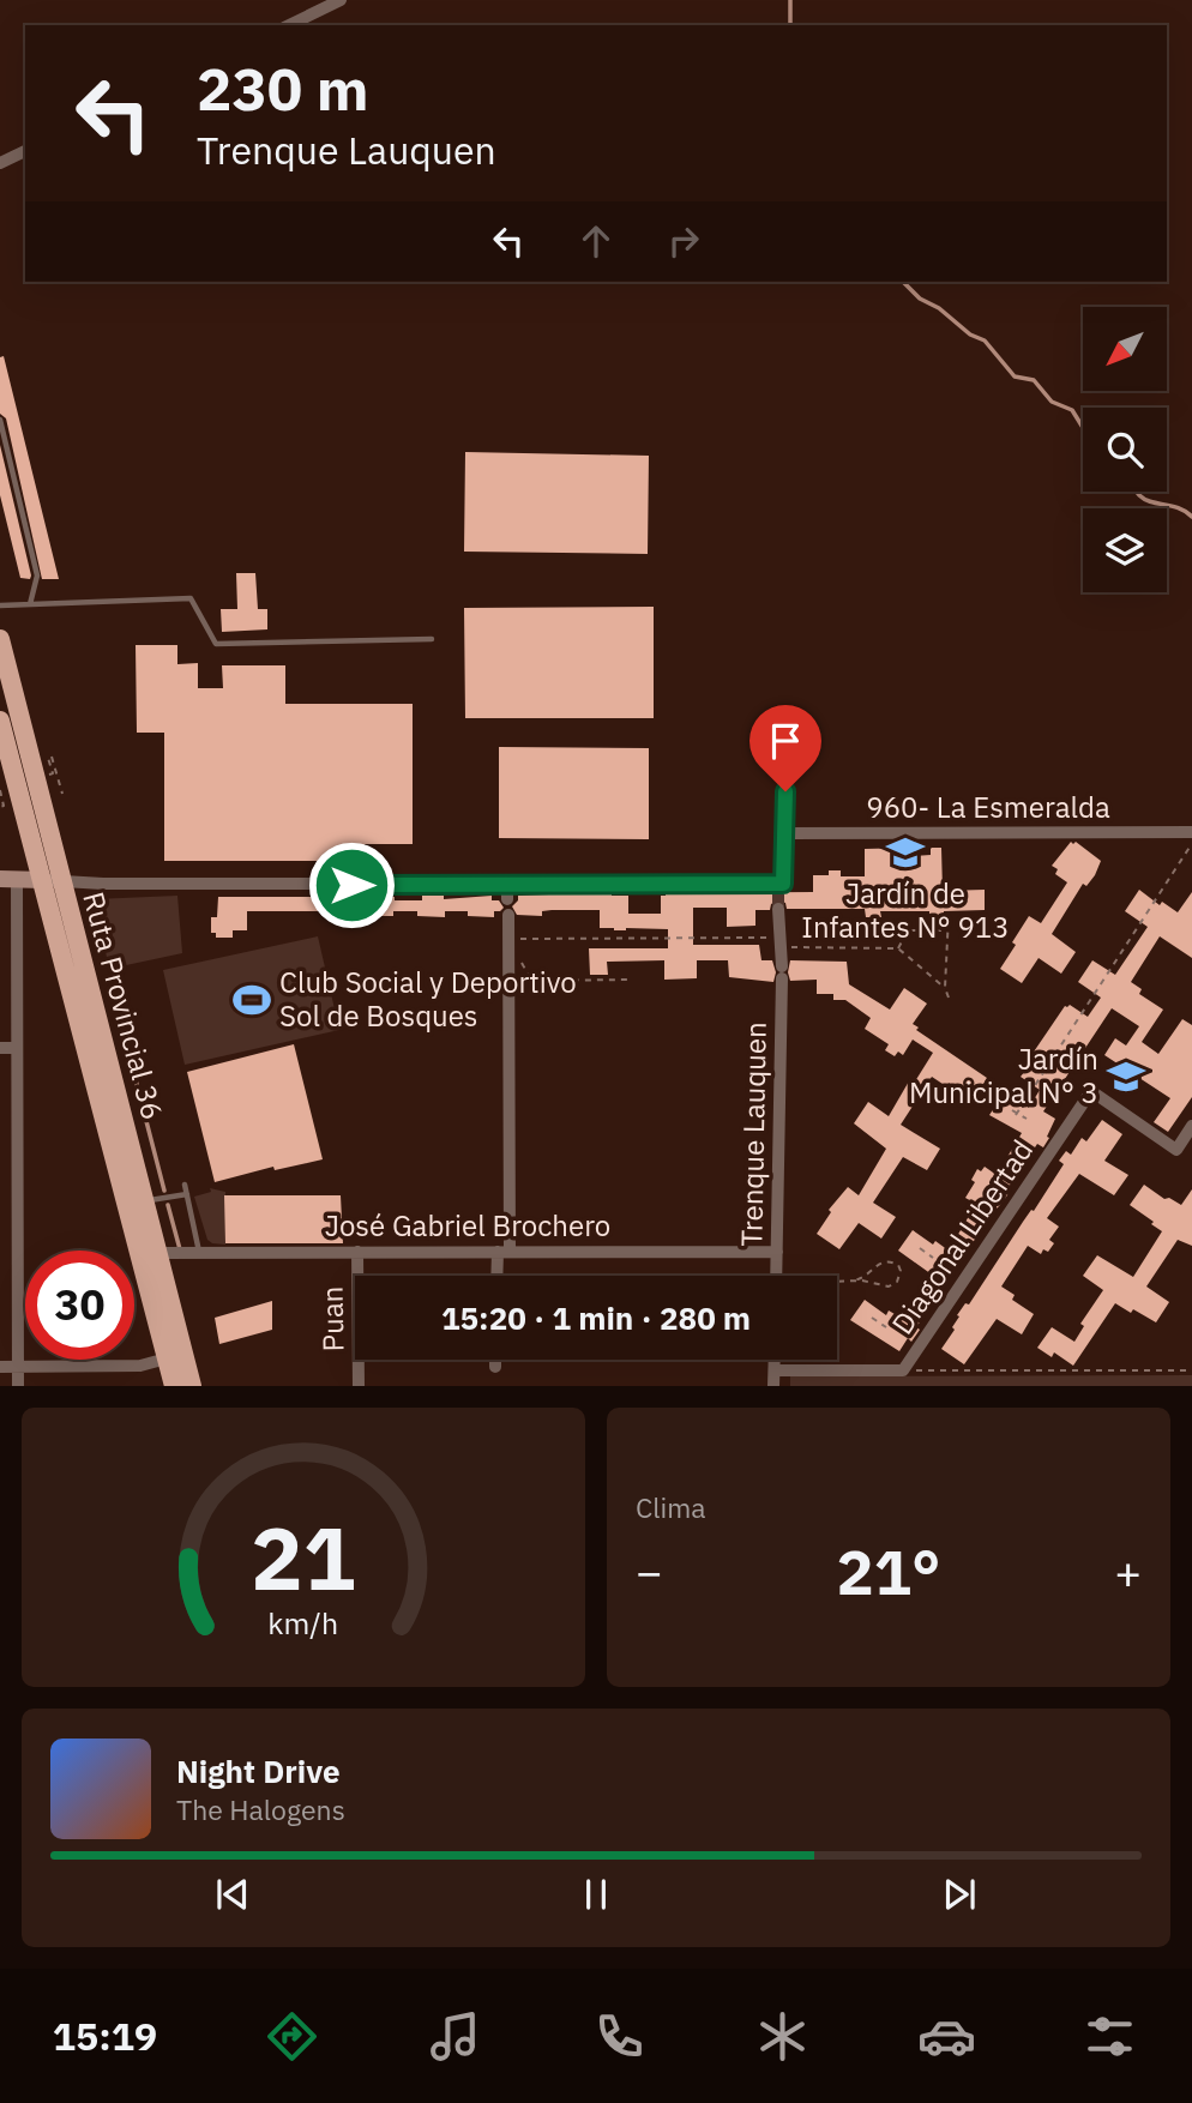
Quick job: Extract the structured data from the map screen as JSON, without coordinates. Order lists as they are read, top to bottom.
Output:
{
  "streets": {
    "main road": ["Ruta Provincial 36"],
    "street": [
      "960- La Esmeralda",
      "Trenque Lauquen",
      "José Gabriel Brochero",
      "Diagonal Libertad",
      "Puan"
    ]
  },
  "crossings": [
    ["Ruta Provincial 36", "José Gabriel Brochero"],
    ["Trenque Lauquen", "José Gabriel Brochero"],
    ["José Gabriel Brochero", "Puan"]
  ],
  "places": {
    "school or university": ["Jardín de Infantes N° 913", "Jardín Municipal N° 3"],
    "sports": ["Club Social y Deportivo Sol de Bosques"]
  },
  "north": "bottom left",
  "page": {
    "turn": ["230 m", "Trenque Lauquen"],
    "limit": "30",
    "trip": "15:20 · 1 min · 280 m",
    "tile": "Clima",
    "heat": ["−", "21°", "+"],
    "song": ["Night Drive", "The Halogens"],
    "tabs": "15:19",
    "gauge": ["21", "km/h"]
  }
}
